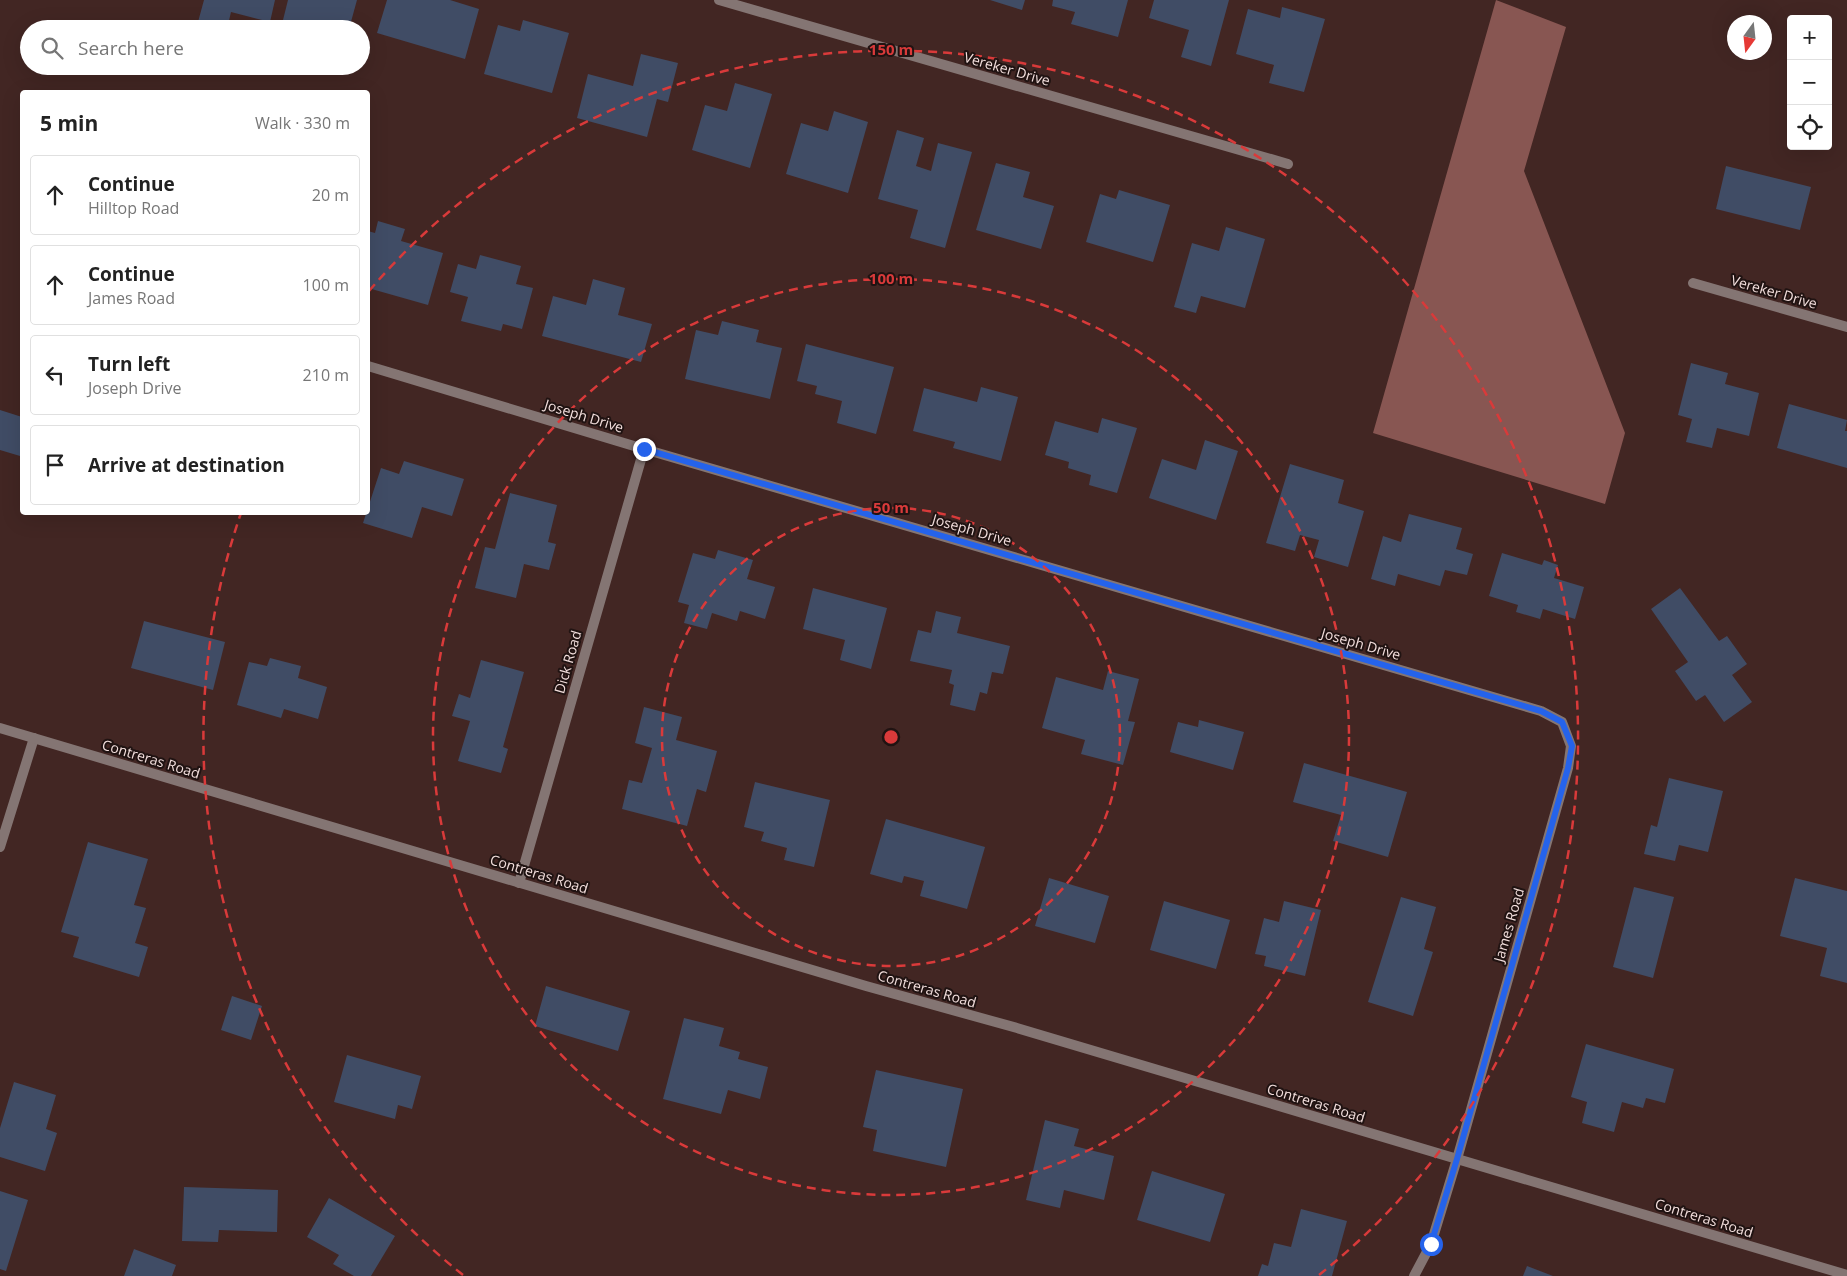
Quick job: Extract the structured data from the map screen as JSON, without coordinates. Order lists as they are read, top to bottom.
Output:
{
  "streets": {
    "street": [
      "Vereker Drive",
      "Joseph Drive",
      "Dick Road",
      "Contreras Road",
      "James Road"
    ]
  },
  "crossings": [
    ["Joseph Drive", "Dick Road"],
    ["Joseph Drive", "James Road"],
    ["Dick Road", "Contreras Road"],
    ["Contreras Road", "James Road"]
  ],
  "north": "bottom",
  "page": {
    "map_buttons": ["+", "−"],
    "search": "Search here",
    "heading": ["5 min", "Walk · 330 m"],
    "list": [
      ["Continue", "Hilltop Road", "20 m"],
      ["Continue", "James Road", "100 m"],
      ["Turn left", "Joseph Drive", "210 m"],
      "Arrive at destination"
    ]
  },
  "rings": ["150 m", "100 m", "50 m"]
}
